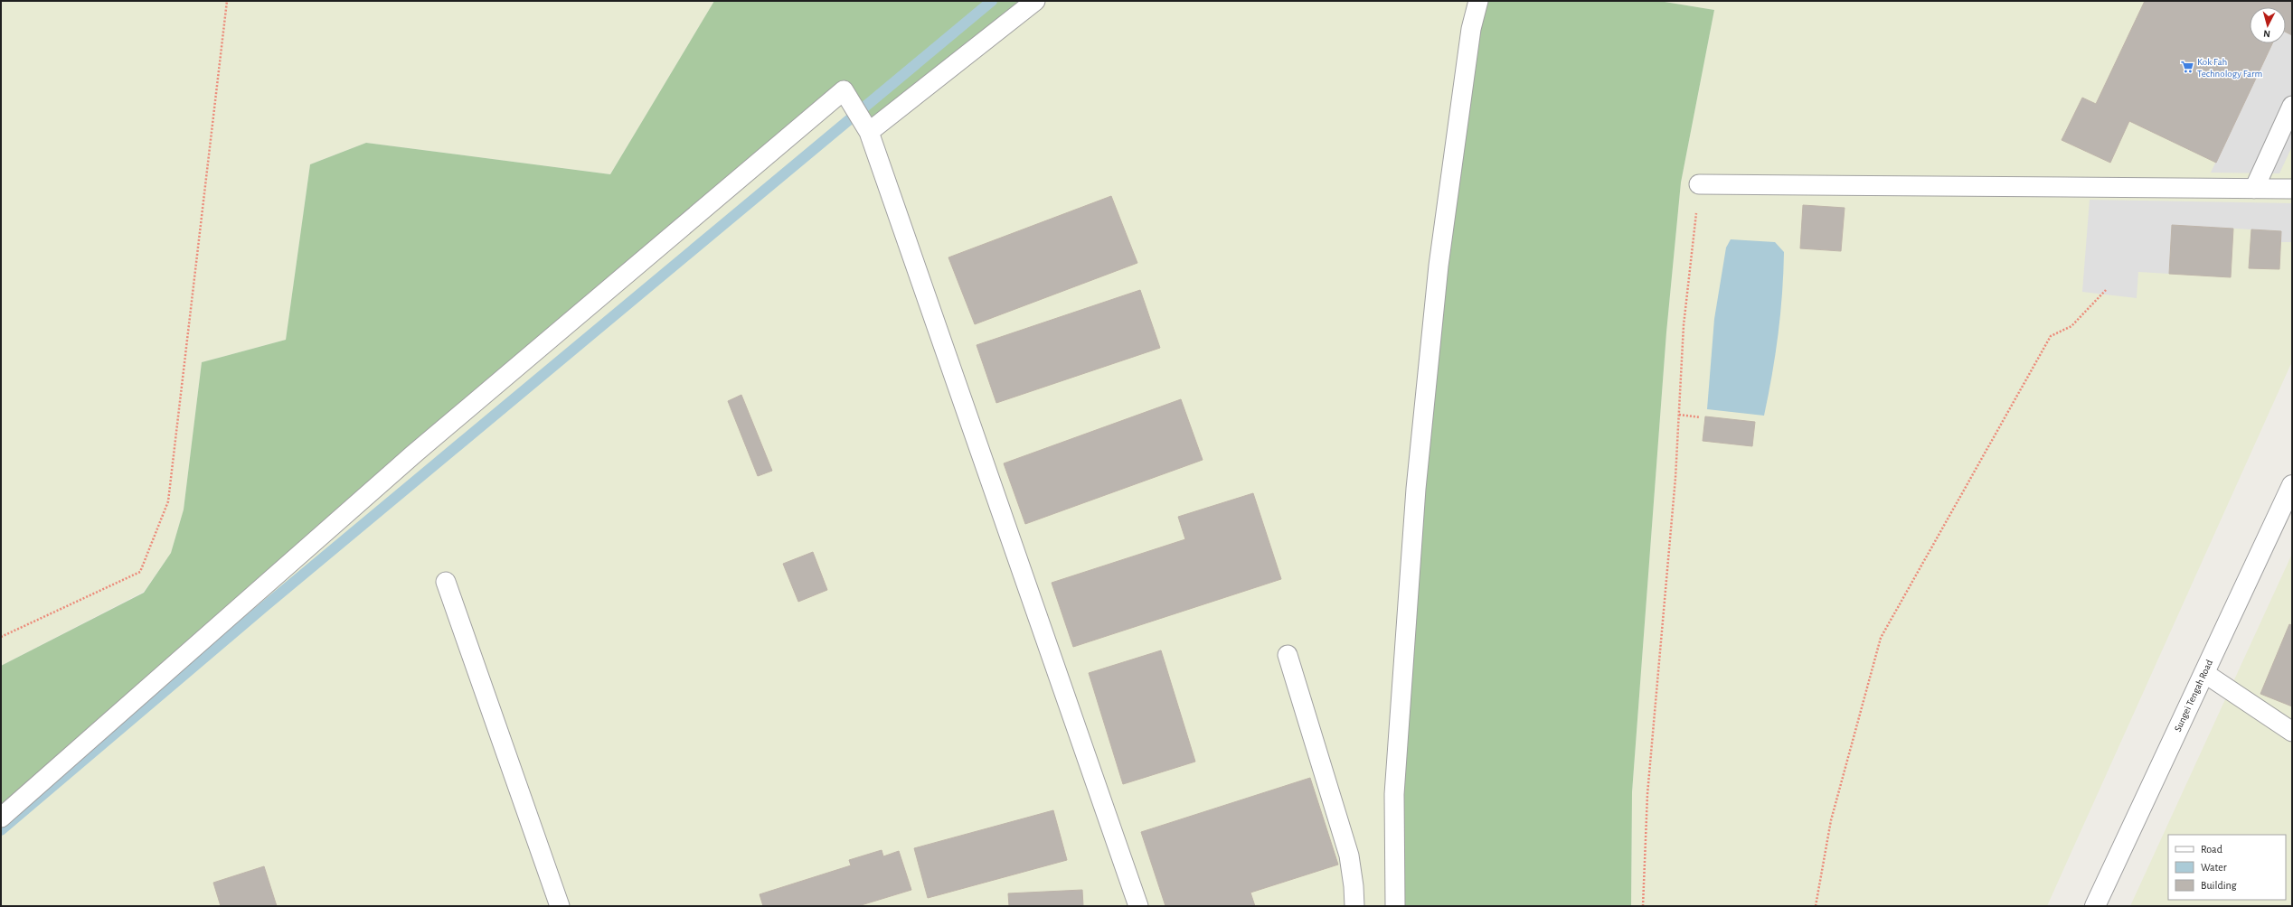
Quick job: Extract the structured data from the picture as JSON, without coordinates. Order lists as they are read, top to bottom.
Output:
{
  "streets": {
    "street": ["Sungei Tengah Road"]
  },
  "places": {
    "supermarket": ["Kok Fah Technology Farm"]
  },
  "legend": ["Road", "Water", "Building"],
  "north": "bottom"
}
